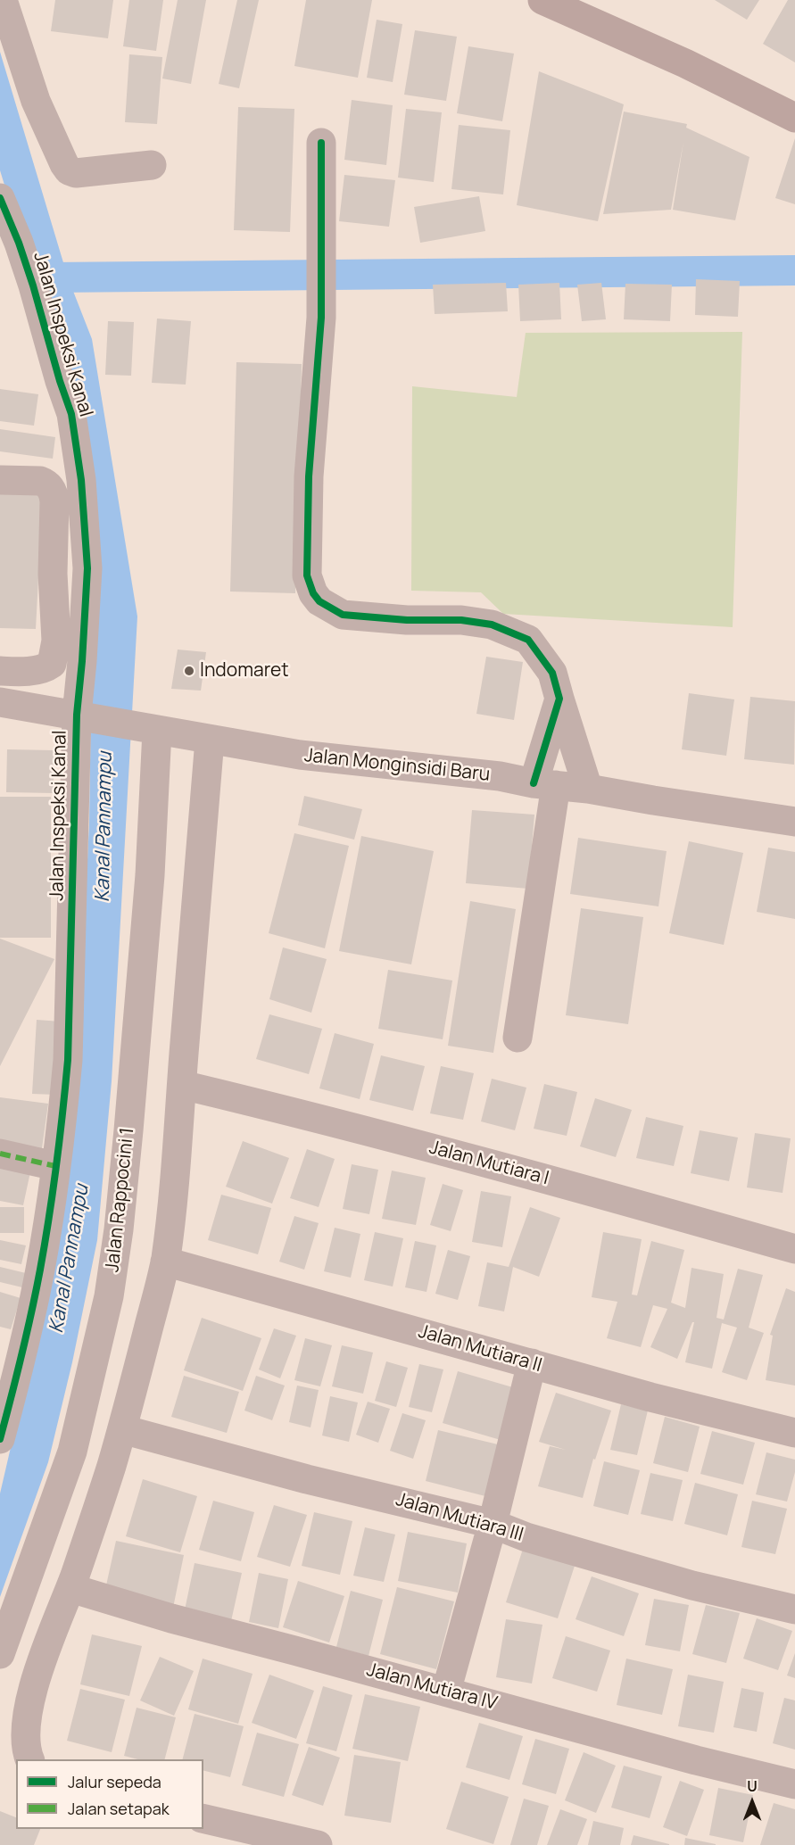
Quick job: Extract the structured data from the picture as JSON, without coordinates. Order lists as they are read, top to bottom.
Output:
{
  "streets": {
    "street": [
      "Jalan Inspeksi Kanal",
      "Jalan Monginsidi Baru",
      "Jalan Mutiara I",
      "Jalan Rappocini 1",
      "Jalan Mutiara II",
      "Jalan Mutiara III",
      "Jalan Mutiara IV"
    ]
  },
  "crossings": [
    ["Jalan Inspeksi Kanal", "Jalan Monginsidi Baru"],
    ["Jalan Monginsidi Baru", "Jalan Rappocini 1"]
  ],
  "water": ["Kanal Pannampu"],
  "places": ["Indomaret"],
  "legend": ["Jalur sepeda", "Jalan setapak"],
  "north": "top"
}
